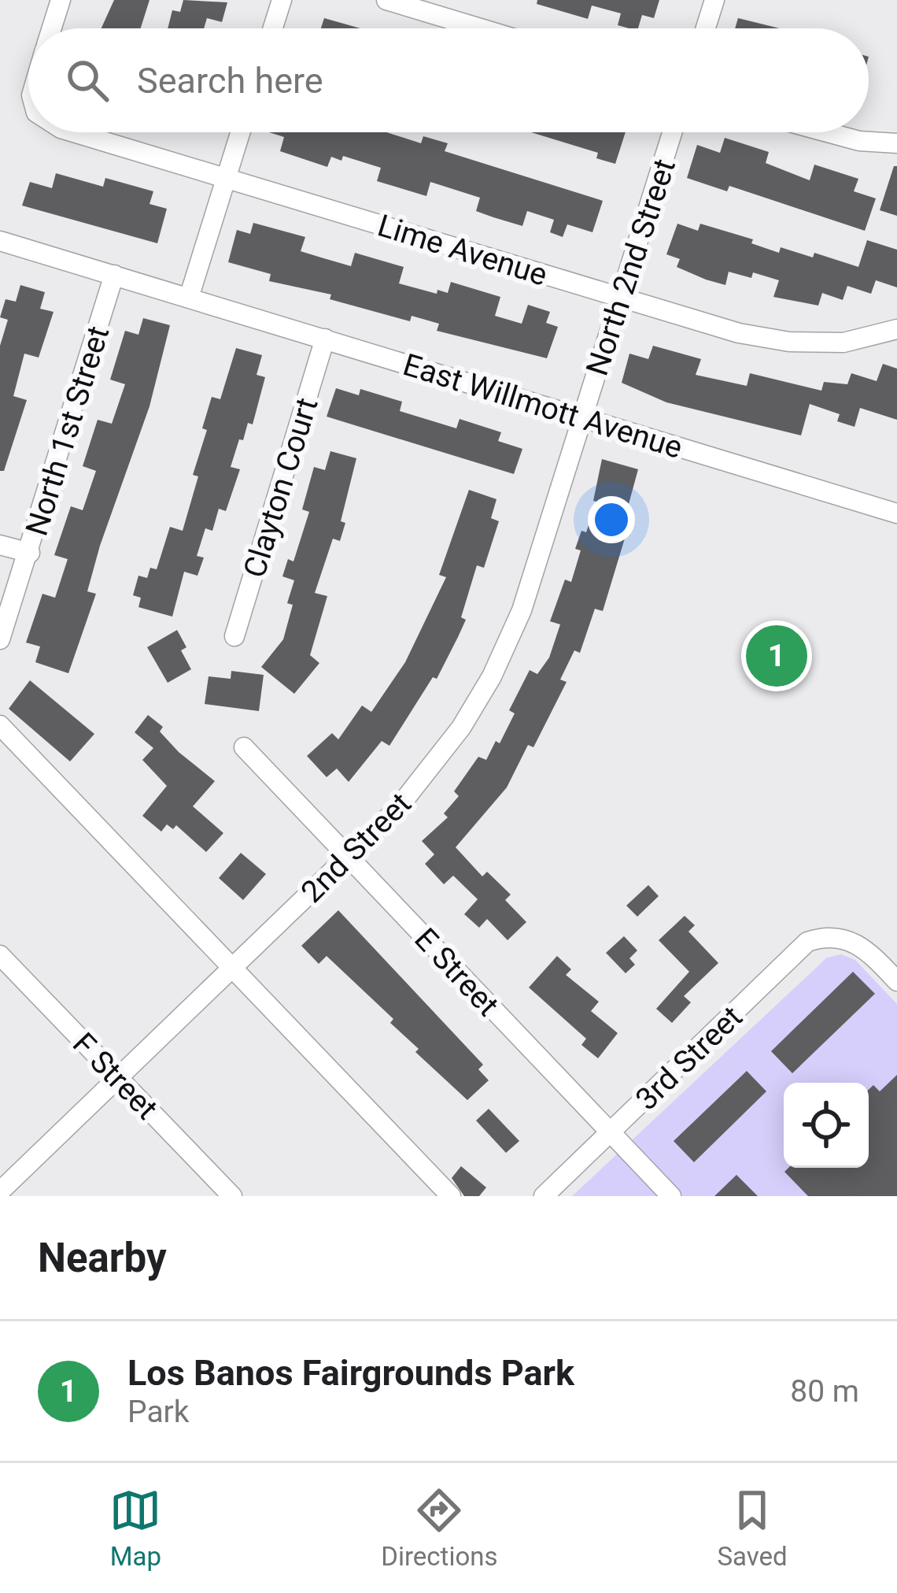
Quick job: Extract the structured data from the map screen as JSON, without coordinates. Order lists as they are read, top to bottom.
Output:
{
  "streets": {
    "street": [
      "Lime Avenue",
      "North 2nd Street",
      "East Willmott Avenue",
      "North 1st Street",
      "Clayton Court",
      "2nd Street",
      "E Street",
      "3rd Street",
      "F Street"
    ]
  },
  "crossings": [
    ["Lime Avenue", "North 2nd Street"],
    ["North 2nd Street", "East Willmott Avenue"],
    ["North 2nd Street", "2nd Street"],
    ["East Willmott Avenue", "North 1st Street"],
    ["East Willmott Avenue", "Clayton Court"],
    ["East Willmott Avenue", "2nd Street"],
    ["2nd Street", "E Street"],
    ["2nd Street", "F Street"],
    ["E Street", "3rd Street"]
  ],
  "page": {
    "search": "Search here",
    "pins": "1",
    "heading": "Nearby",
    "list": [
      {
        "mark": "1",
        "name": "Los Banos Fairgrounds Park",
        "note": "Park",
        "value": "80 m"
      }
    ],
    "nav": ["Map", "Directions", "Saved"]
  }
}
